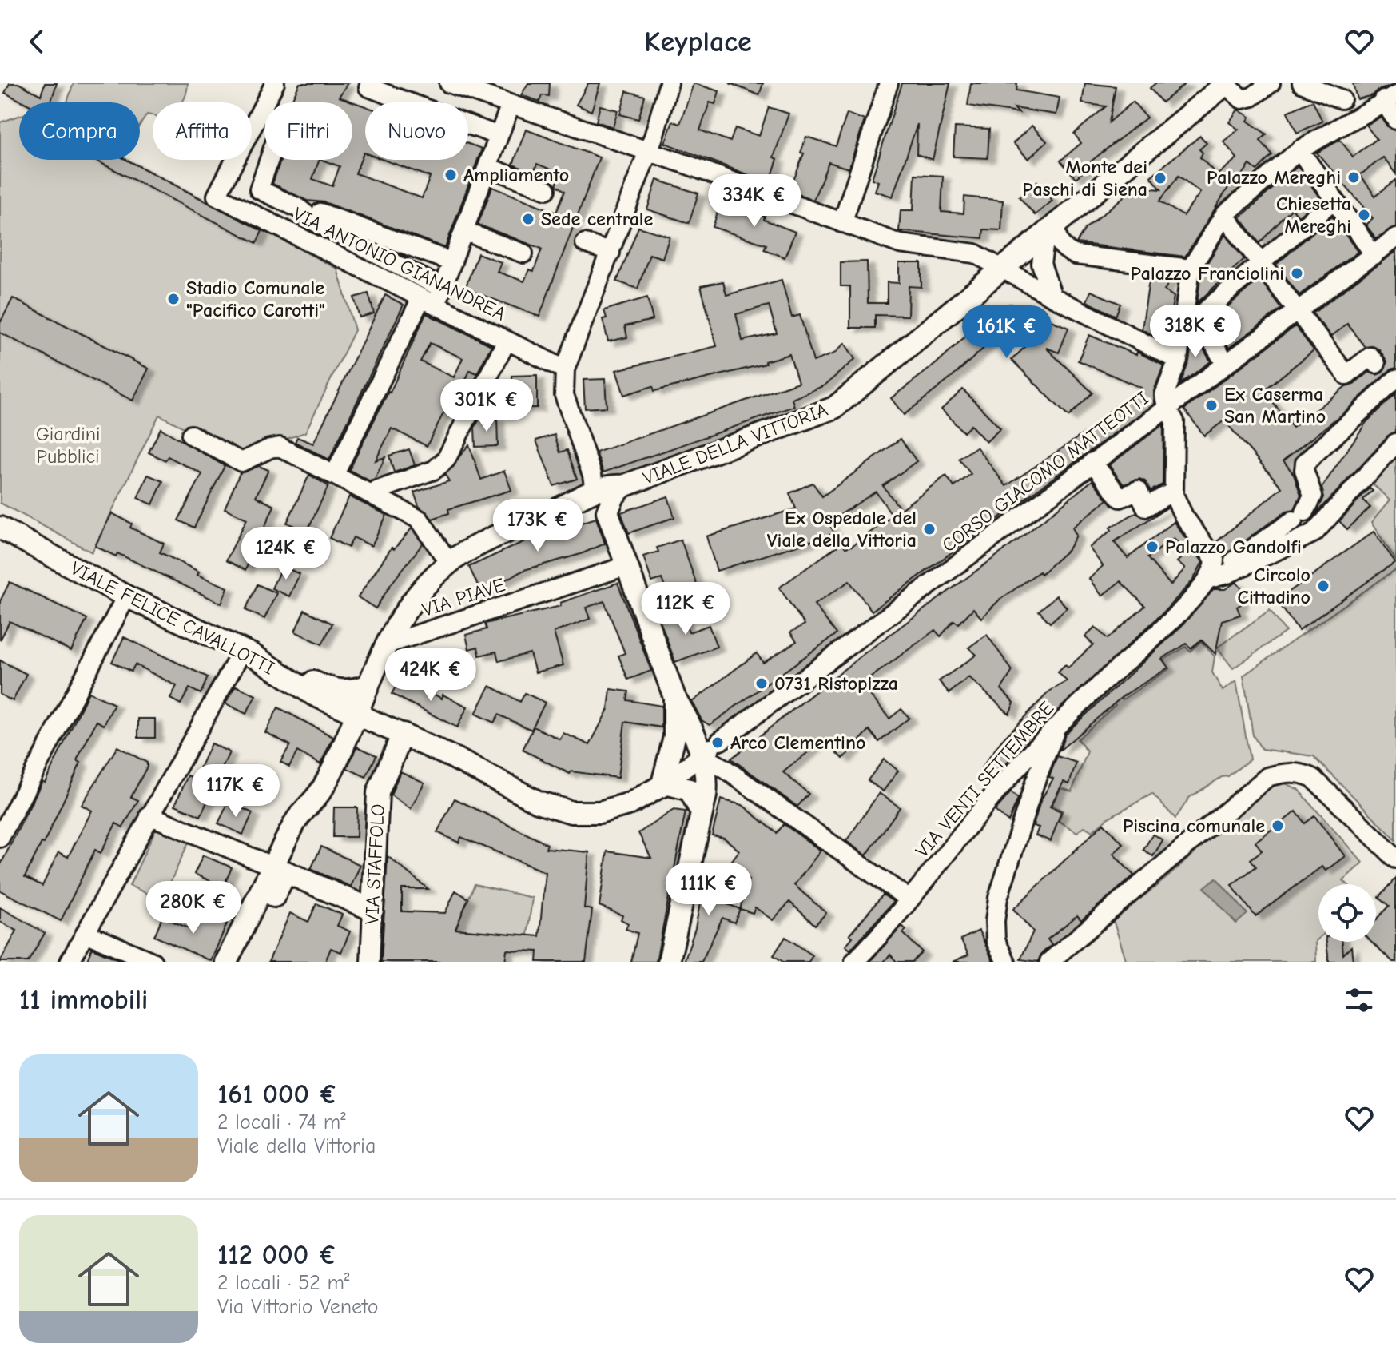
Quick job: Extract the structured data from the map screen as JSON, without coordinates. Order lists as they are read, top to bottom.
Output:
{
  "streets": {
    "main road": ["VIALE DELLA VITTORIA", "VIALE FELICE CAVALLOTTI", "VIA STAFFOLO"],
    "street": [
      "VIA ANTONIO GIANANDREA",
      "CORSO GIACOMO MATTEOTTI",
      "VIA PIAVE",
      "VIA VENTI SETTEMBRE"
    ]
  },
  "crossings": [
    ["VIALE DELLA VITTORIA", "VIA PIAVE"],
    ["VIALE DELLA VITTORIA", "VIALE FELICE CAVALLOTTI"],
    ["CORSO GIACOMO MATTEOTTI", "VIALE FELICE CAVALLOTTI"],
    ["VIALE FELICE CAVALLOTTI", "VIA STAFFOLO"]
  ],
  "parks": ["Giardini Pubblici"],
  "places": [
    "Ampliamento",
    "Palazzo Mereghi",
    "Monte dei Paschi di Siena",
    "Chiesetta Mereghi",
    "Sede centrale",
    "Palazzo Franciolini",
    "Stadio Comunale \"Pacifico Carotti\"",
    "Ex Caserma San Martino",
    "Ex Ospedale del Viale della Vittoria",
    "Palazzo Gandolfi",
    "Circolo Cittadino",
    "0731 Ristopizza",
    "Arco Clementino",
    "Piscina comunale"
  ],
  "page": {
    "header": "Keyplace",
    "chip": [
      "Compra",
      "Affitta",
      "Filtri",
      "Nuovo"
    ],
    "price": [
      "334K €",
      "318K €",
      "161K €",
      "301K €",
      "173K €",
      "124K €",
      "112K €",
      "424K €",
      "117K €",
      "111K €",
      "280K €"
    ],
    "heading": "11 immobili",
    "list": [
      {
        "name": "161 000 €",
        "note": "2 locali · 74 m² · Viale della Vittoria"
      },
      {
        "name": "112 000 €",
        "note": "2 locali · 52 m² · Via Vittorio Veneto"
      }
    ]
  }
}
